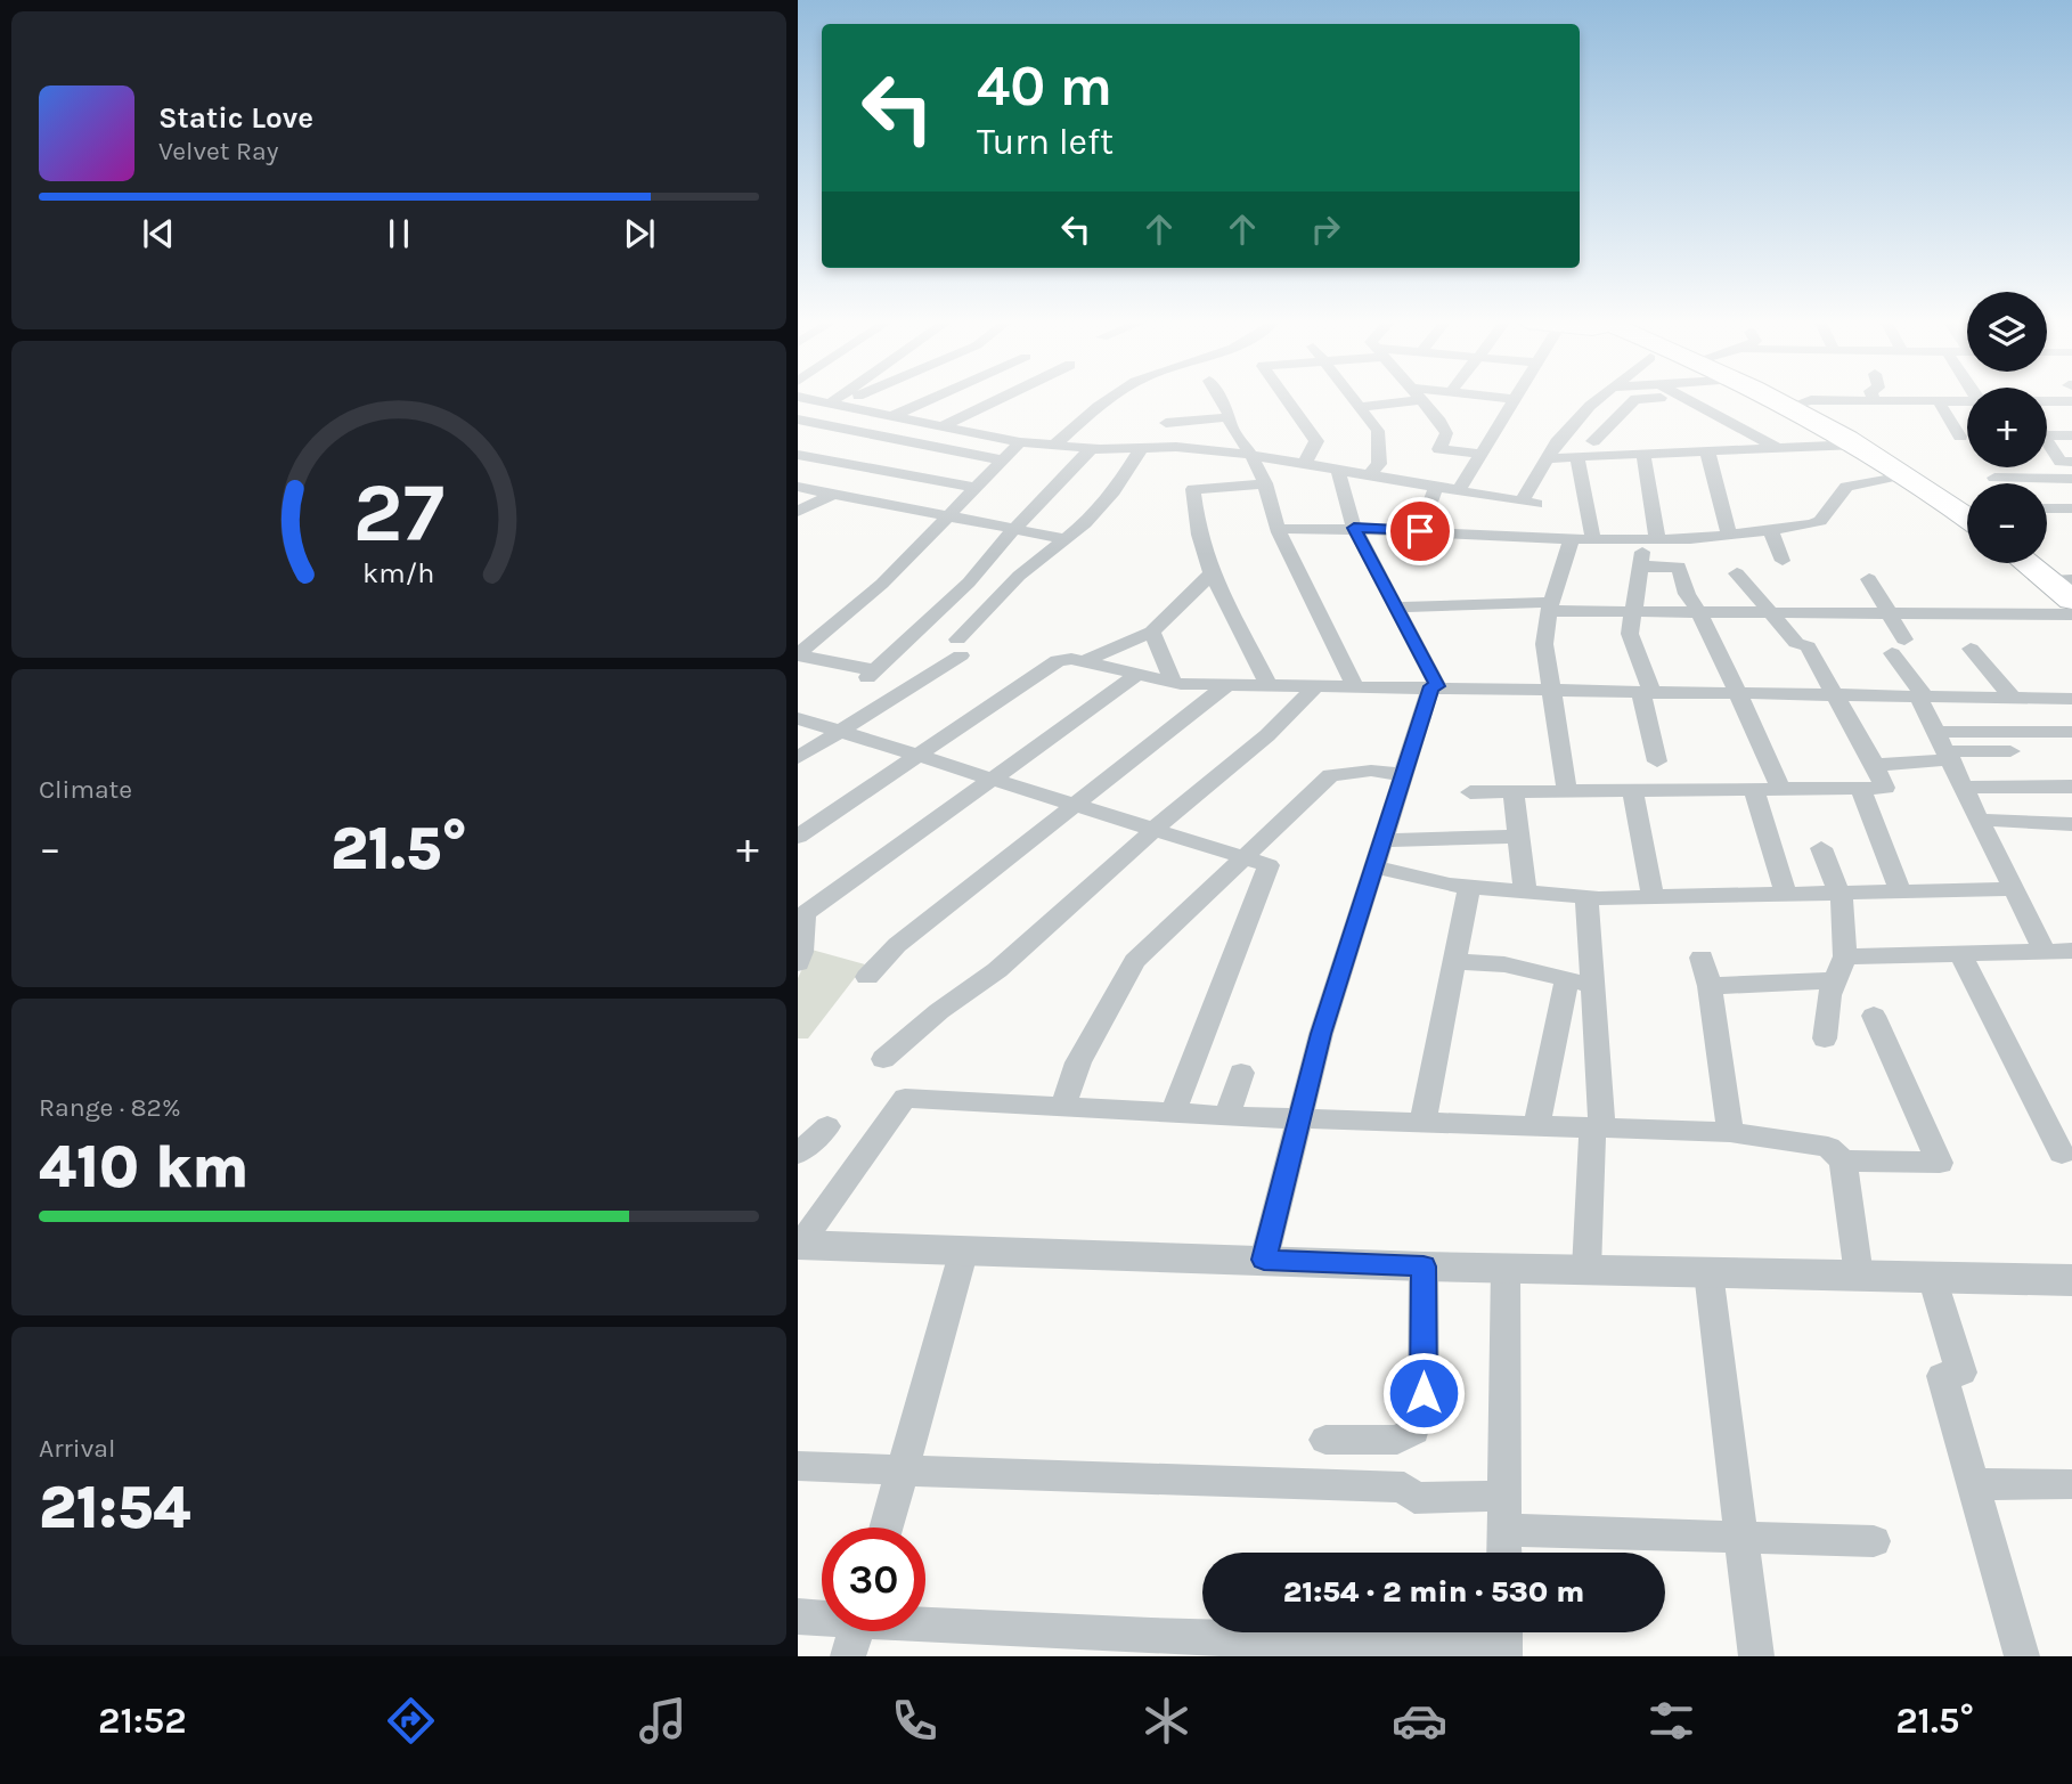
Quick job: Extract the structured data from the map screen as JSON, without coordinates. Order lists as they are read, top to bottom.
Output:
{
  "page": {
    "turn": ["40 m", "Turn left"],
    "song": ["Static Love", "Velvet Ray"],
    "map_buttons": ["+", "−"],
    "tile": [
      "Climate",
      ["Range · 82%", "410 km"],
      ["Arrival", "21:54"]
    ],
    "heat": ["−", "21.5°", "+"],
    "limit": "30",
    "trip": "21:54 · 2 min · 530 m",
    "tabs": ["21:52", "21.5°"],
    "gauge": ["27", "km/h"]
  }
}
